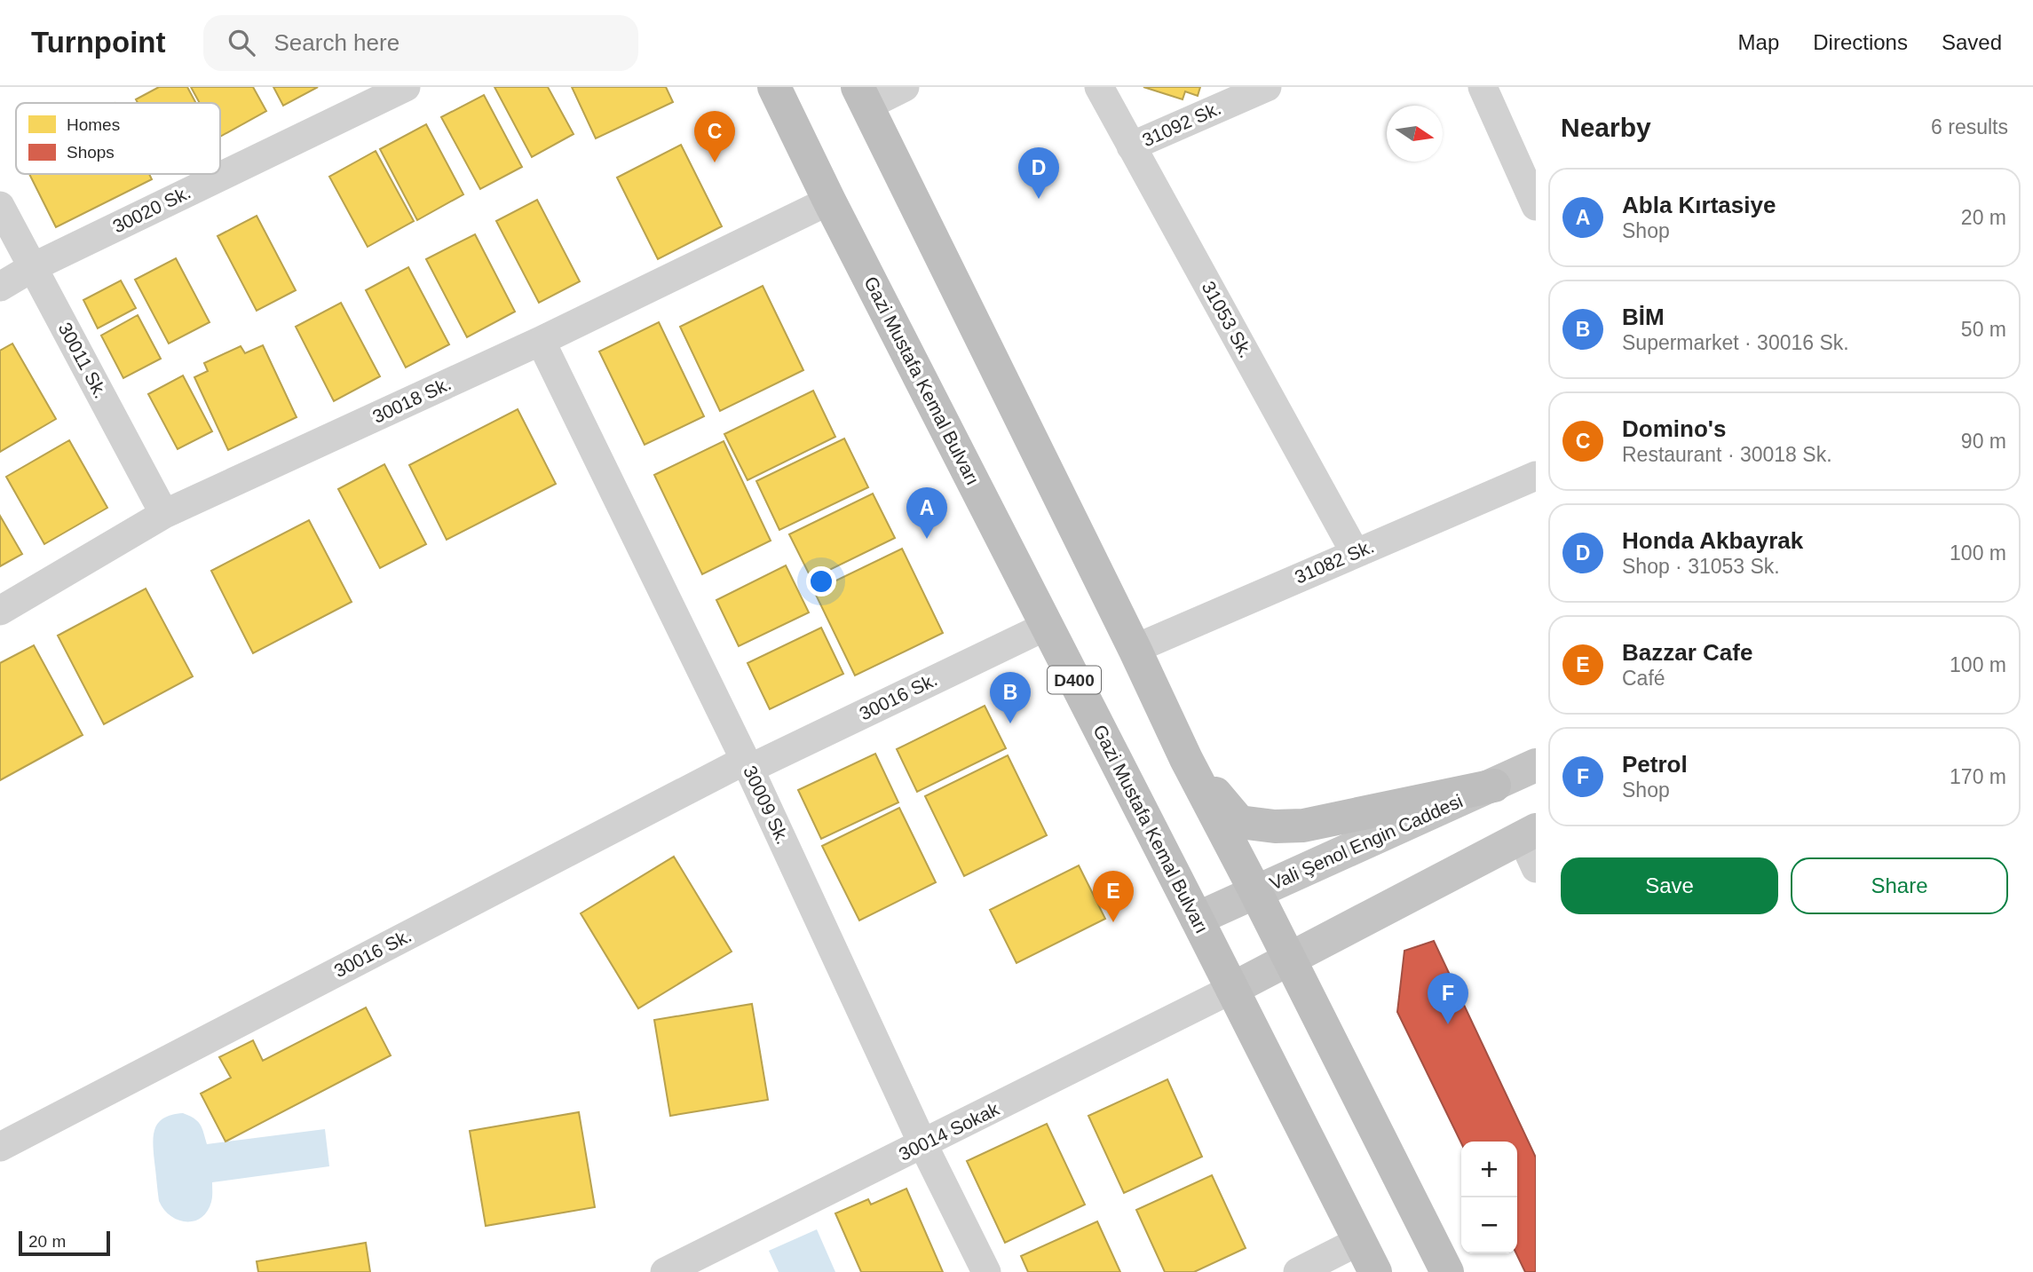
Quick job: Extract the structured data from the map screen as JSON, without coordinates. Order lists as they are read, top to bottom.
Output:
{
  "streets": {
    "highway": ["Gazi Mustafa Kemal Bulvarı", "D400"],
    "main road": ["Vali Şenol Engin Caddesi"],
    "street": [
      "31092 Sk.",
      "30020 Sk.",
      "31053 Sk.",
      "30011 Sk.",
      "30018 Sk.",
      "31082 Sk.",
      "30016 Sk.",
      "30009 Sk.",
      "30014 Sokak"
    ]
  },
  "crossings": [
    ["31092 Sk.", "31053 Sk."],
    ["30020 Sk.", "30011 Sk."],
    ["31053 Sk.", "31082 Sk."],
    ["30011 Sk.", "30018 Sk."],
    ["Gazi Mustafa Kemal Bulvarı", "30018 Sk."],
    ["Gazi Mustafa Kemal Bulvarı", "30016 Sk."],
    ["Gazi Mustafa Kemal Bulvarı", "Vali Şenol Engin Caddesi"],
    ["Gazi Mustafa Kemal Bulvarı", "30014 Sokak"],
    ["30018 Sk.", "30009 Sk."],
    ["30016 Sk.", "30009 Sk."],
    ["30009 Sk.", "30014 Sokak"]
  ],
  "legend": ["Homes", "Shops"],
  "scale_bar": "20 m",
  "north": "right",
  "page": {
    "header": "Turnpoint",
    "search": "Search here",
    "nav": ["Map", "Directions", "Saved"],
    "heading": ["Nearby", "6 results"],
    "pins": [
      "C",
      "D",
      "A",
      "B",
      "E",
      "F"
    ],
    "list": [
      {
        "mark": "A",
        "name": "Abla Kırtasiye",
        "note": "Shop",
        "value": "20 m"
      },
      {
        "mark": "B",
        "name": "BİM",
        "note": "Supermarket · 30016 Sk.",
        "value": "50 m"
      },
      {
        "mark": "C",
        "name": "Domino's",
        "note": "Restaurant · 30018 Sk.",
        "value": "90 m"
      },
      {
        "mark": "D",
        "name": "Honda Akbayrak",
        "note": "Shop · 31053 Sk.",
        "value": "100 m"
      },
      {
        "mark": "E",
        "name": "Bazzar Cafe",
        "note": "Café",
        "value": "100 m"
      },
      {
        "mark": "F",
        "name": "Petrol",
        "note": "Shop",
        "value": "170 m"
      }
    ],
    "buttons": ["Save", "Share"],
    "map_buttons": ["+", "−"],
    "scale": "20 m"
  }
}
